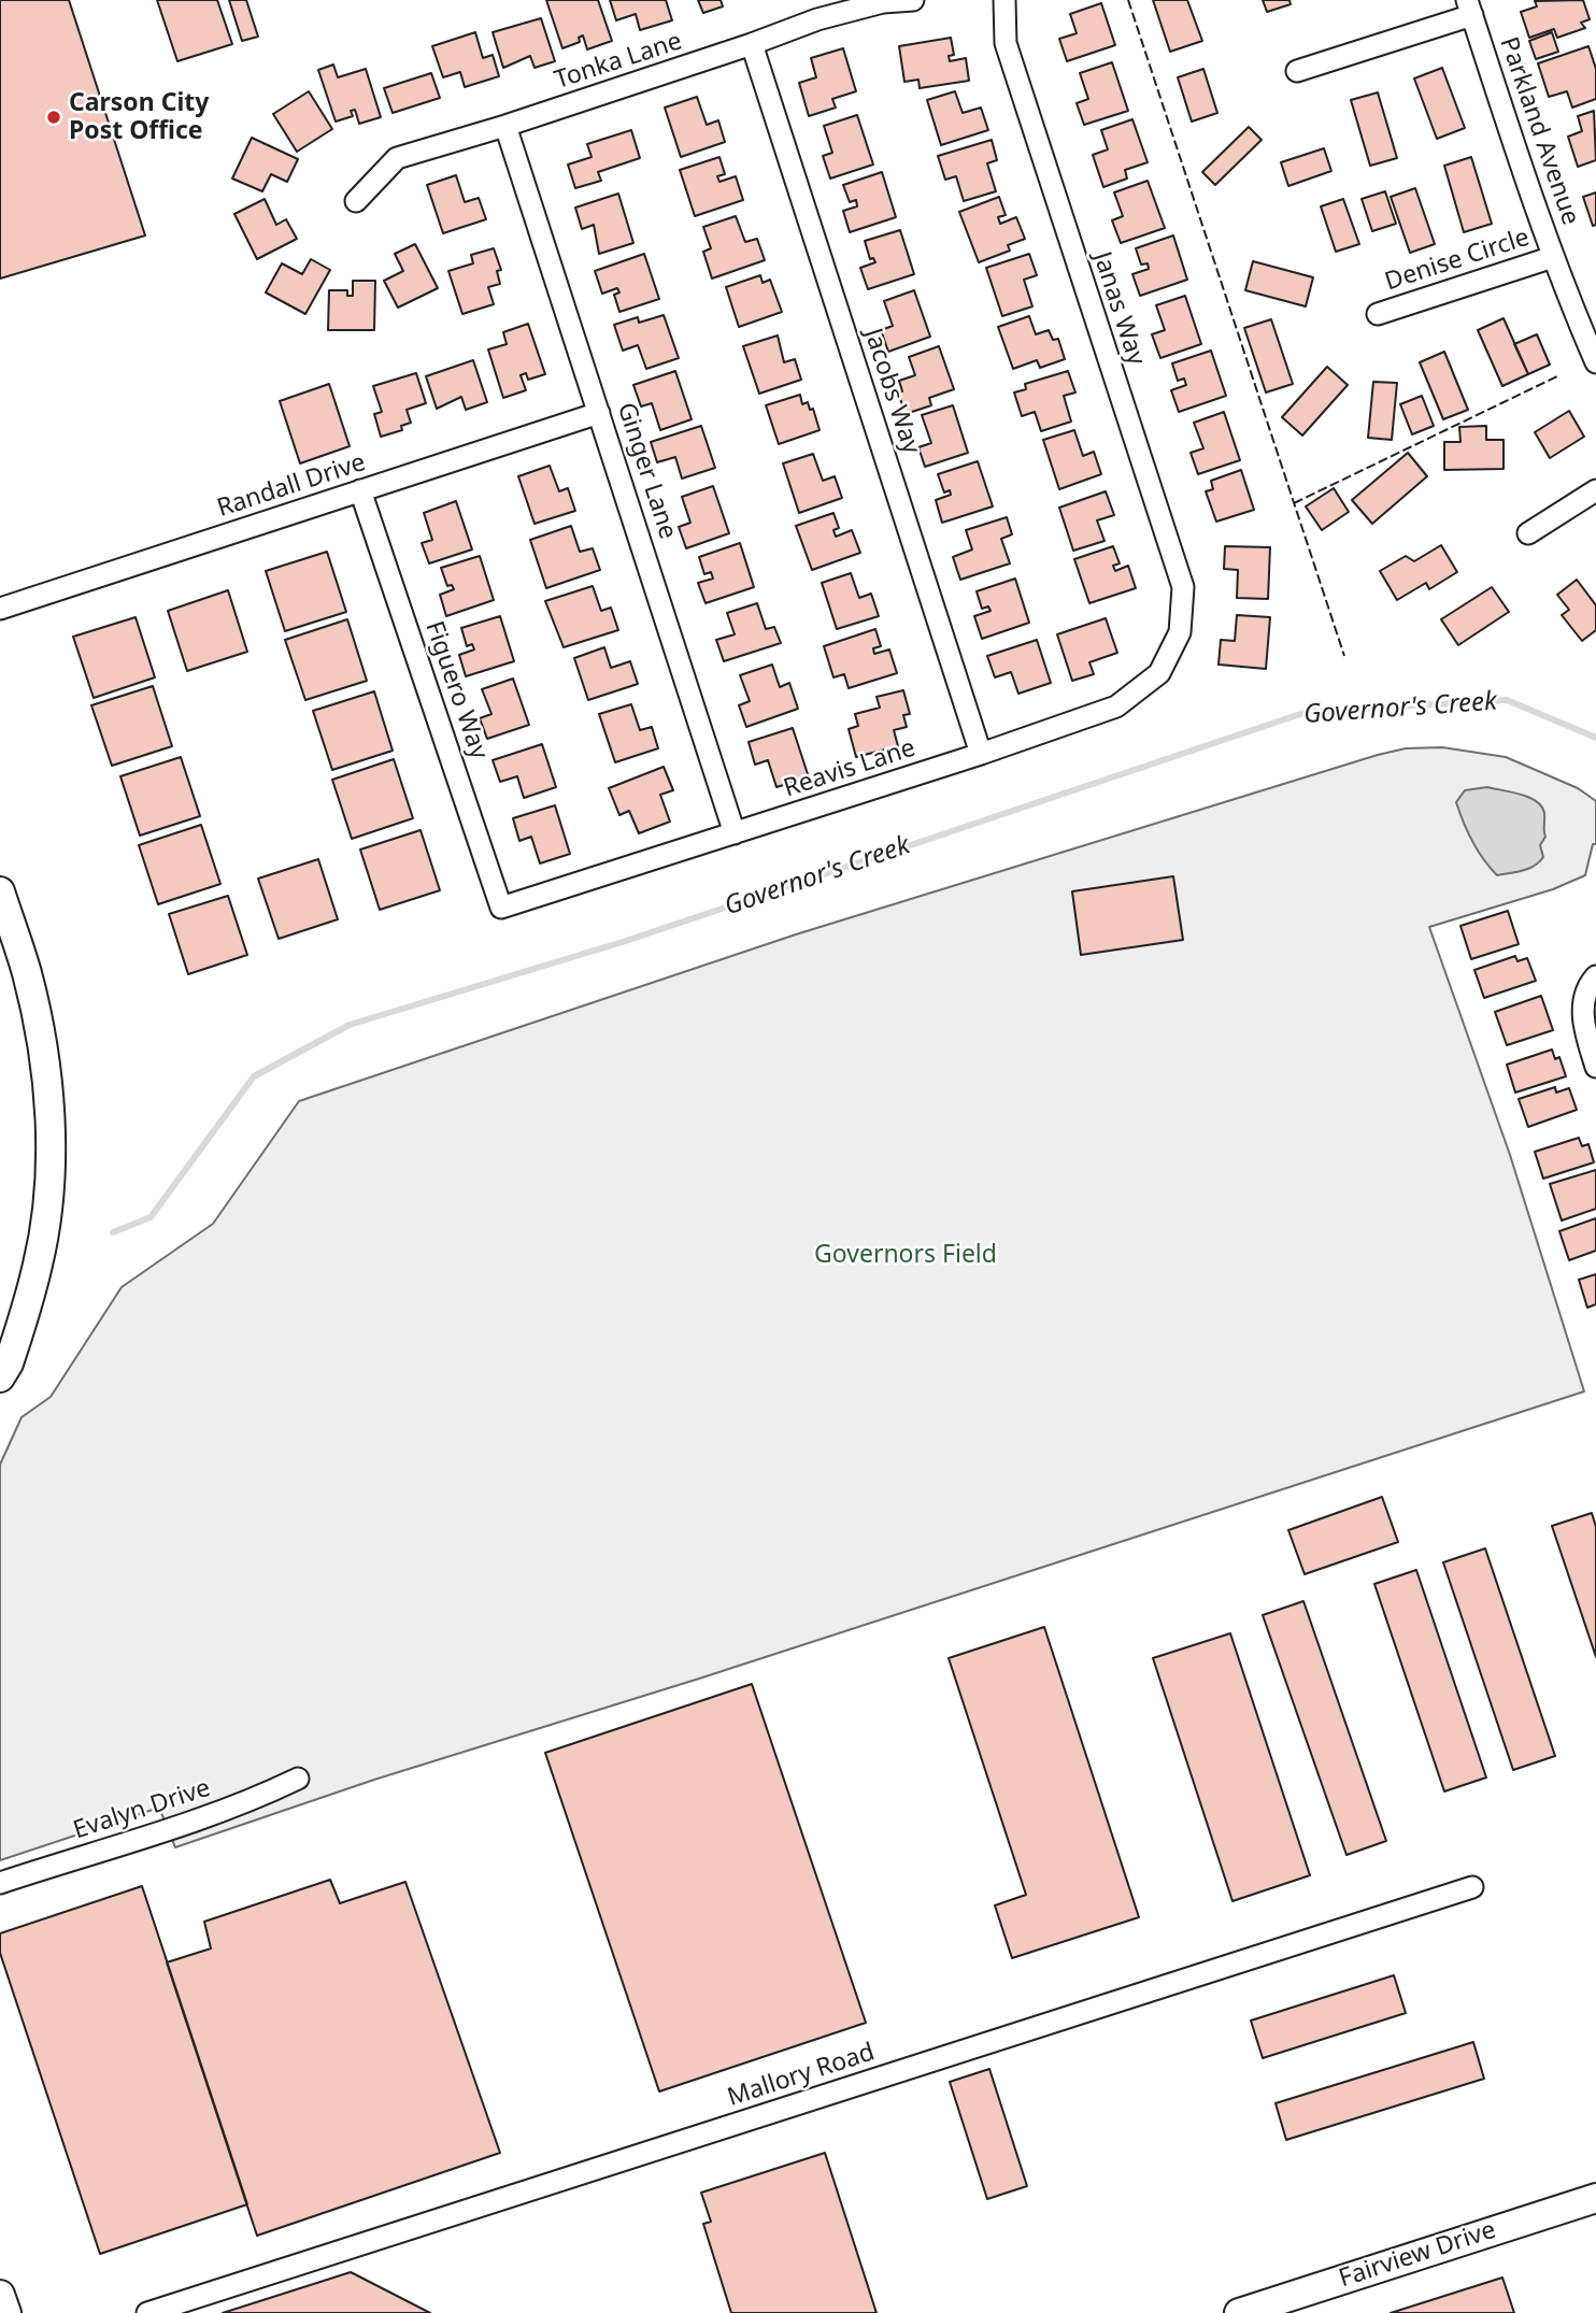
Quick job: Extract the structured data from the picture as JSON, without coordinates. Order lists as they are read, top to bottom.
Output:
{
  "streets": {
    "street": [
      "Tonka Lane",
      "Parkland Avenue",
      "Denise Circle",
      "Janas Way",
      "Jacobs Way",
      "Ginger Lane",
      "Randall Drive",
      "Figuero Way",
      "Reavis Lane",
      "Evalyn Drive",
      "Mallory Road",
      "Fairview Drive"
    ]
  },
  "crossings": [
    ["Tonka Lane", "Jacobs Way"],
    ["Tonka Lane", "Ginger Lane"],
    ["Parkland Avenue", "Denise Circle"],
    ["Janas Way", "Reavis Lane"],
    ["Jacobs Way", "Reavis Lane"],
    ["Ginger Lane", "Randall Drive"],
    ["Ginger Lane", "Reavis Lane"],
    ["Randall Drive", "Figuero Way"],
    ["Figuero Way", "Reavis Lane"]
  ],
  "water": ["Governor's Creek"],
  "parks": ["Governors Field"],
  "places": ["Carson City Post Office"]
}
